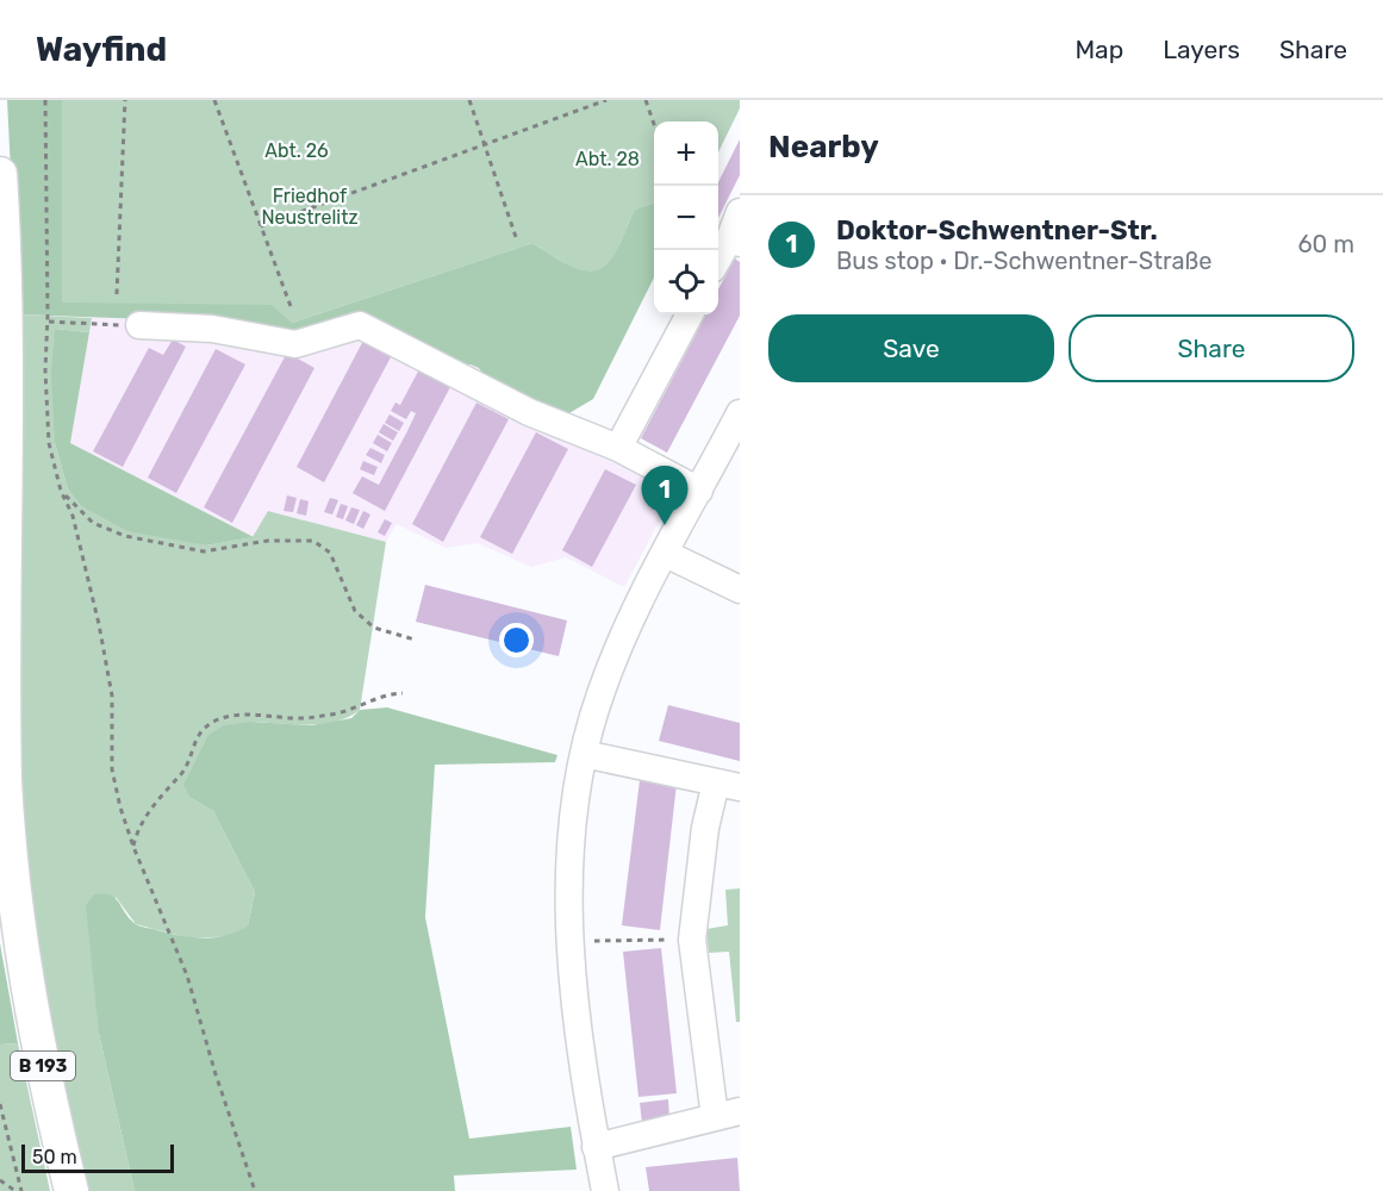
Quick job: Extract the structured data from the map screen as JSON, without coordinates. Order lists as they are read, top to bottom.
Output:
{
  "streets": {
    "main road": ["B 193"]
  },
  "parks": ["Abt. 26", "Abt. 28", "Friedhof Neustrelitz"],
  "scale_bar": "50 m",
  "page": {
    "header": "Wayfind",
    "nav": ["Map", "Layers", "Share"],
    "heading": "Nearby",
    "map_buttons": ["+", "−"],
    "list": [
      {
        "mark": "1",
        "name": "Doktor-Schwentner-Str.",
        "note": "Bus stop · Dr.-Schwentner-Straße",
        "value": "60 m"
      }
    ],
    "buttons": ["Save", "Share"],
    "pins": "1",
    "scale": "50 m"
  }
}
